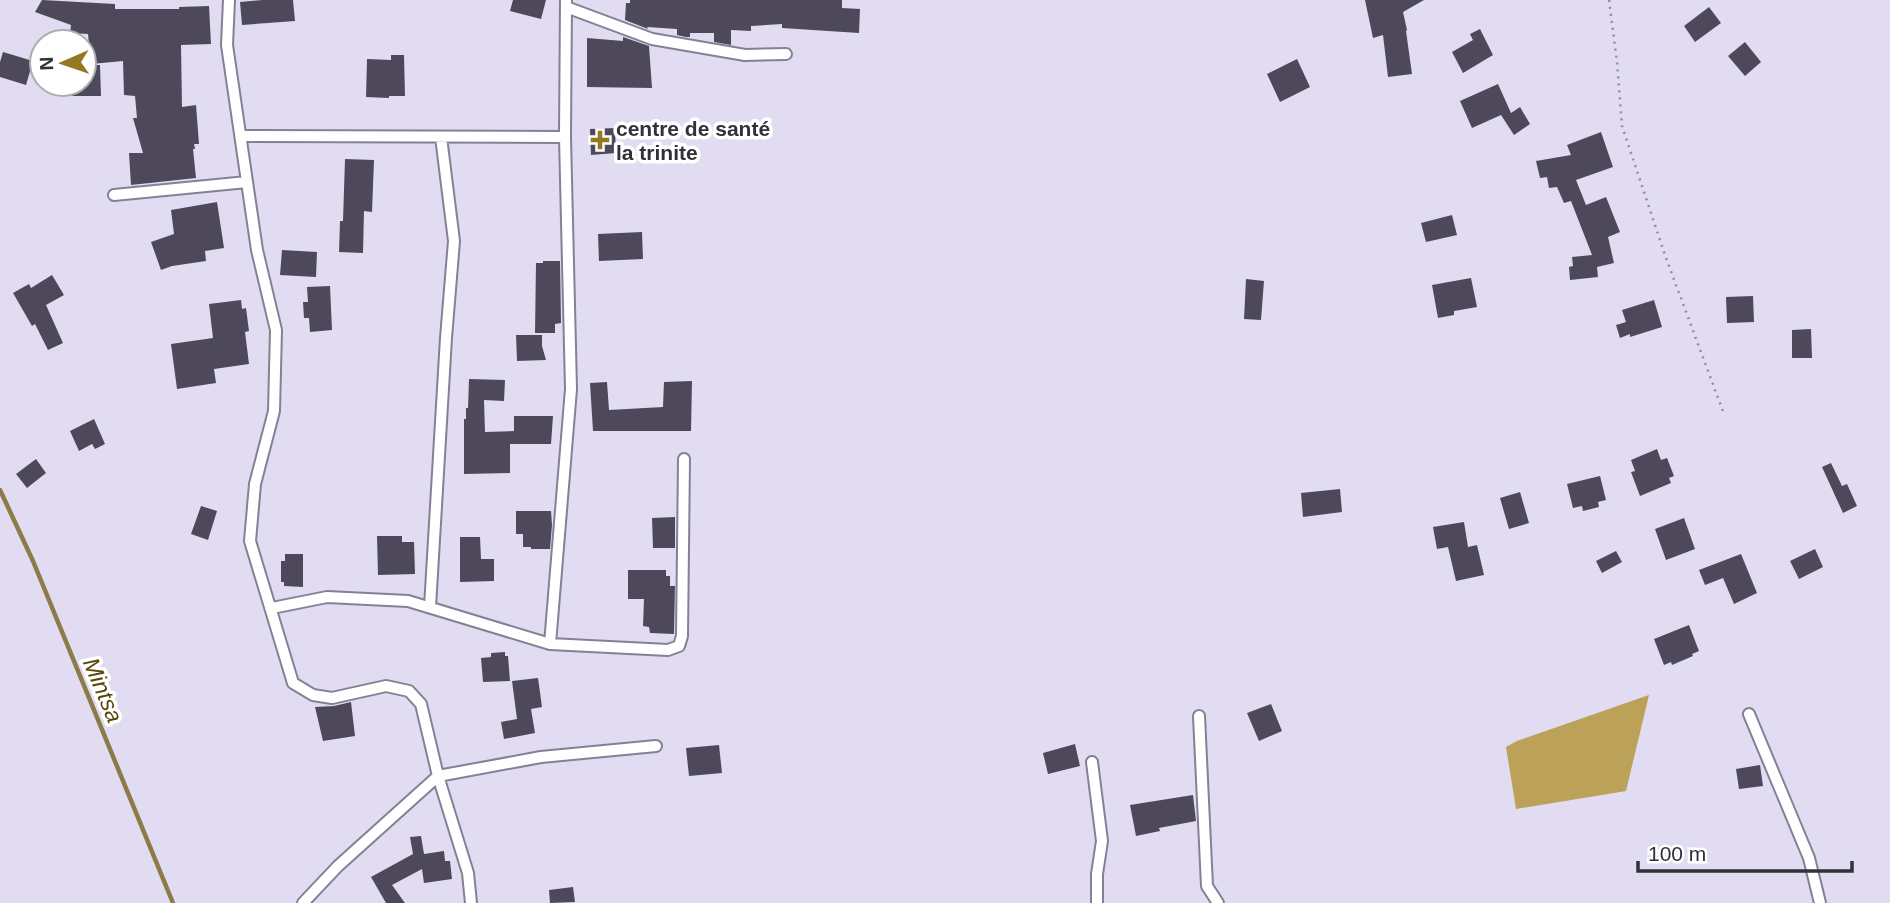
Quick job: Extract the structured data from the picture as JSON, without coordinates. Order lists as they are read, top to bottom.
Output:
{
  "water": ["Mintsa"],
  "places": {
    "health": ["centre de santé la trinite"]
  },
  "scale_bar": "100 m",
  "north": "left"
}
